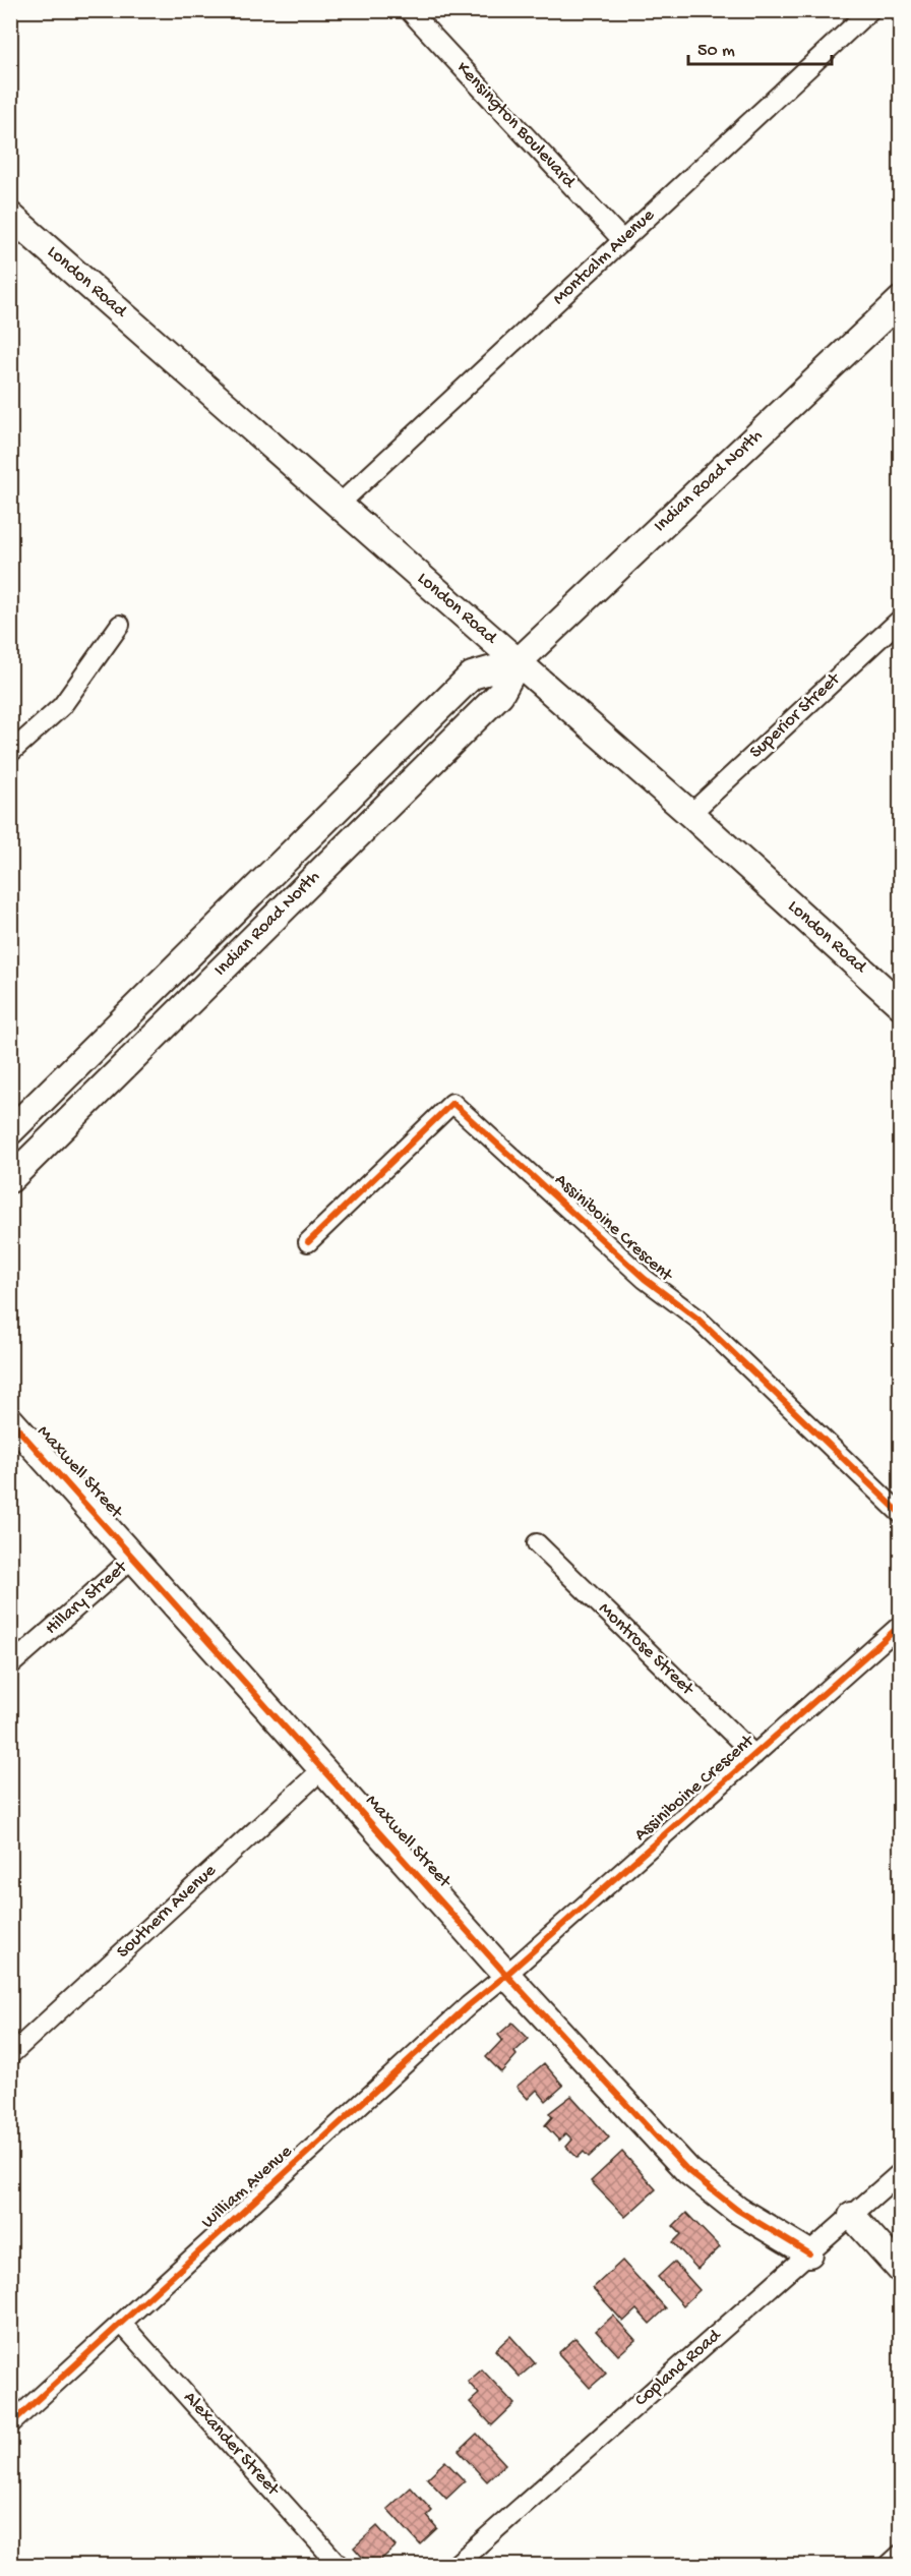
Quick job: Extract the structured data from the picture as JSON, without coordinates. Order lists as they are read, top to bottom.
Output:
{
  "streets": {
    "main road": ["London Road", "Indian Road North", "Maxwell Street"],
    "street": [
      "Kensington Boulevard",
      "Montcalm Avenue",
      "Superior Street",
      "Assiniboine Crescent",
      "Hillary Street",
      "Montrose Street",
      "Southern Avenue",
      "William Avenue",
      "Copland Road",
      "Alexander Street"
    ]
  },
  "crossings": [
    ["Kensington Boulevard", "Montcalm Avenue"],
    ["Montcalm Avenue", "London Road"],
    ["London Road", "Indian Road North"],
    ["London Road", "Superior Street"],
    ["Assiniboine Crescent", "Maxwell Street"],
    ["Assiniboine Crescent", "Montrose Street"],
    ["Assiniboine Crescent", "William Avenue"],
    ["Maxwell Street", "Hillary Street"],
    ["Maxwell Street", "Southern Avenue"],
    ["Maxwell Street", "William Avenue"],
    ["Maxwell Street", "Copland Road"],
    ["William Avenue", "Alexander Street"]
  ],
  "scale_bar": "50 m"
}
